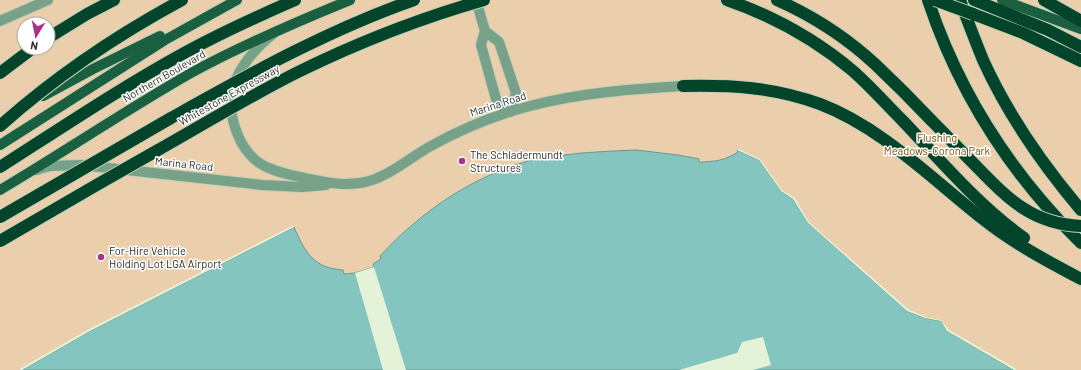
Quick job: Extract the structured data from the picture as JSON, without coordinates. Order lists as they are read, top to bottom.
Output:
{
  "streets": {
    "highway": ["Whitestone Expressway"],
    "main road": ["Northern Boulevard"],
    "street": ["Marina Road"]
  },
  "crossings": [
    ["Northern Boulevard", "Marina Road"]
  ],
  "parks": ["Flushing Meadows-Corona Park"],
  "places": ["The Schladermundt Structures", "For-Hire Vehicle Holding Lot LGA Airport"],
  "north": "bottom"
}
